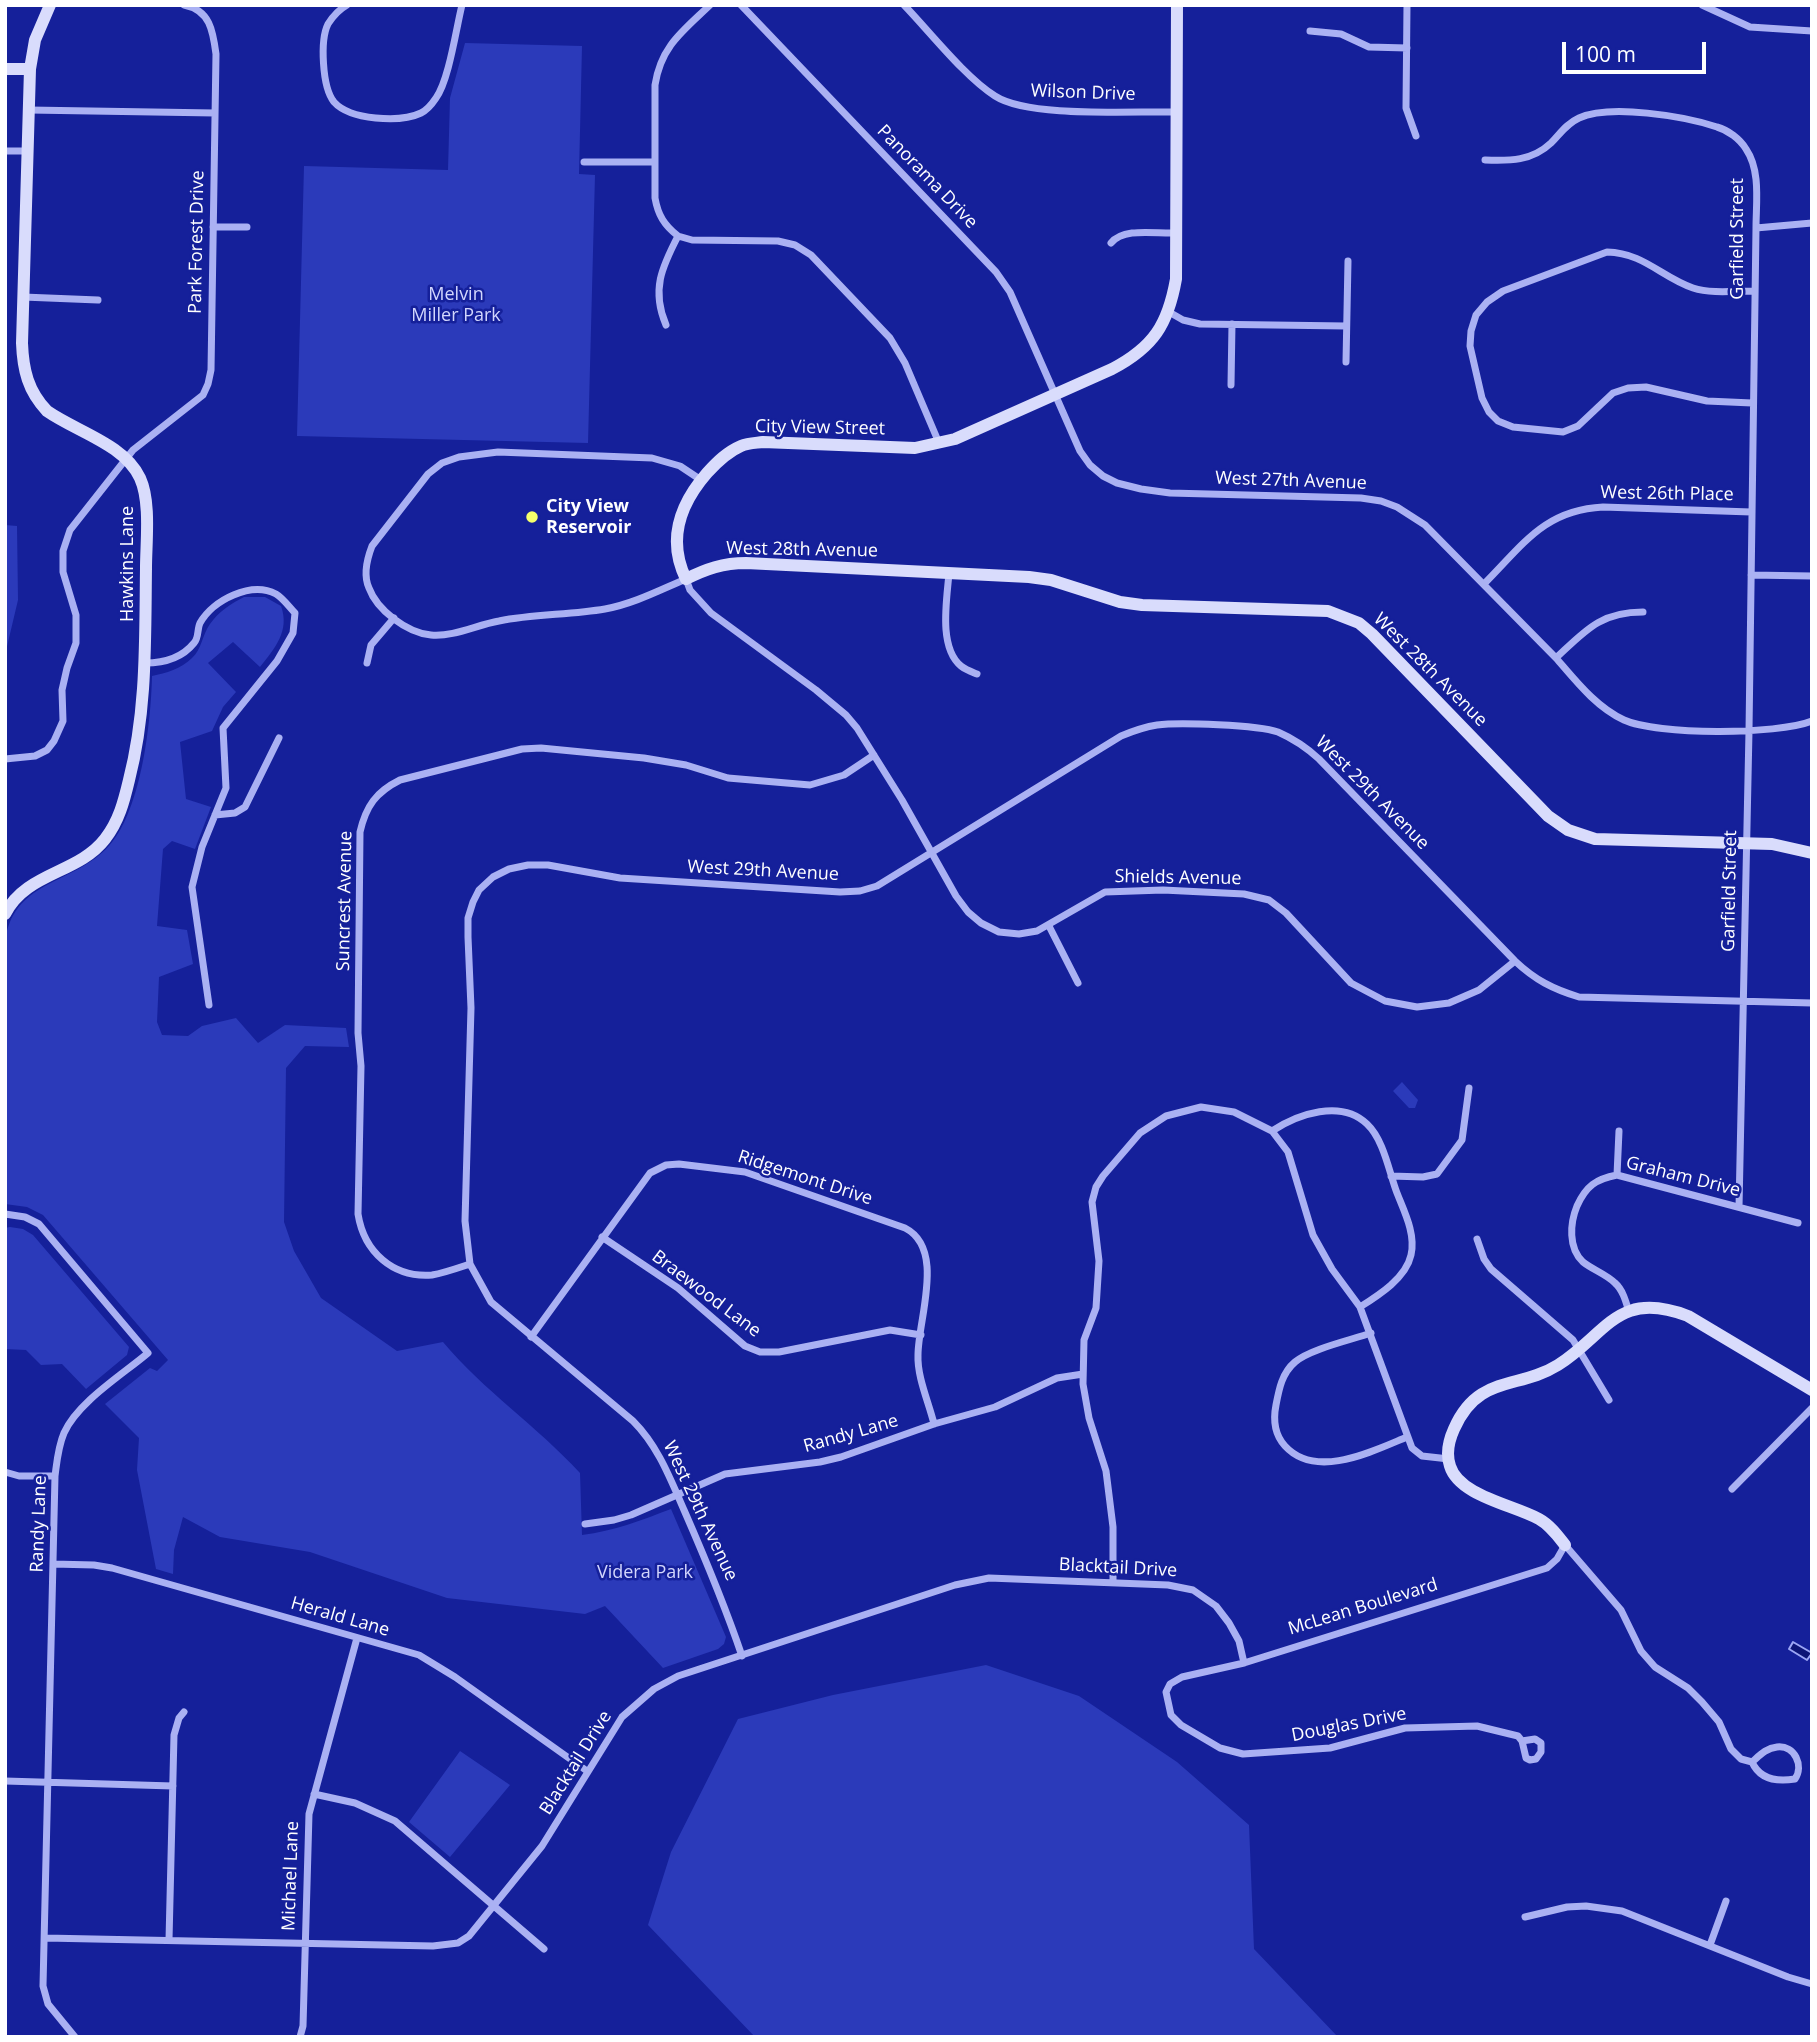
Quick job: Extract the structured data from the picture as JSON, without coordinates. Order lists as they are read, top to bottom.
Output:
{
  "streets": {
    "street": [
      "Wilson Drive",
      "Panorama Drive",
      "Garfield Street",
      "Park Forest Drive",
      "City View Street",
      "West 27th Avenue",
      "West 26th Place",
      "West 28th Avenue",
      "Hawkins Lane",
      "West 29th Avenue",
      "Shields Avenue",
      "Suncrest Avenue",
      "Graham Drive",
      "Ridgemont Drive",
      "Braewood Lane",
      "Randy Lane",
      "Blacktail Drive",
      "McLean Boulevard",
      "Herald Lane",
      "Douglas Drive",
      "Michael Lane"
    ]
  },
  "crossings": [
    ["Wilson Drive", "City View Street"],
    ["Panorama Drive", "City View Street"],
    ["Panorama Drive", "West 27th Avenue"],
    ["Garfield Street", "West 27th Avenue"],
    ["Garfield Street", "West 26th Place"],
    ["Garfield Street", "West 28th Avenue"],
    ["Garfield Street", "West 29th Avenue"],
    ["Garfield Street", "Graham Drive"],
    ["Park Forest Drive", "Hawkins Lane"],
    ["City View Street", "West 27th Avenue"],
    ["City View Street", "West 28th Avenue"],
    ["City View Street", "Shields Avenue"],
    ["City View Street", "Suncrest Avenue"],
    ["West 27th Avenue", "West 26th Place"],
    ["West 29th Avenue", "Shields Avenue"],
    ["West 29th Avenue", "Suncrest Avenue"],
    ["West 29th Avenue", "Ridgemont Drive"],
    ["West 29th Avenue", "Randy Lane"],
    ["West 29th Avenue", "Blacktail Drive"],
    ["Ridgemont Drive", "Braewood Lane"],
    ["Ridgemont Drive", "Randy Lane"],
    ["Randy Lane", "Blacktail Drive"],
    ["Randy Lane", "Herald Lane"],
    ["Blacktail Drive", "McLean Boulevard"],
    ["Blacktail Drive", "Herald Lane"],
    ["Blacktail Drive", "Michael Lane"],
    ["McLean Boulevard", "Douglas Drive"],
    ["Herald Lane", "Michael Lane"]
  ],
  "parks": ["Melvin Miller Park", "Videra Park"],
  "places": ["City View Reservoir"],
  "scale_bar": "100 m"
}
